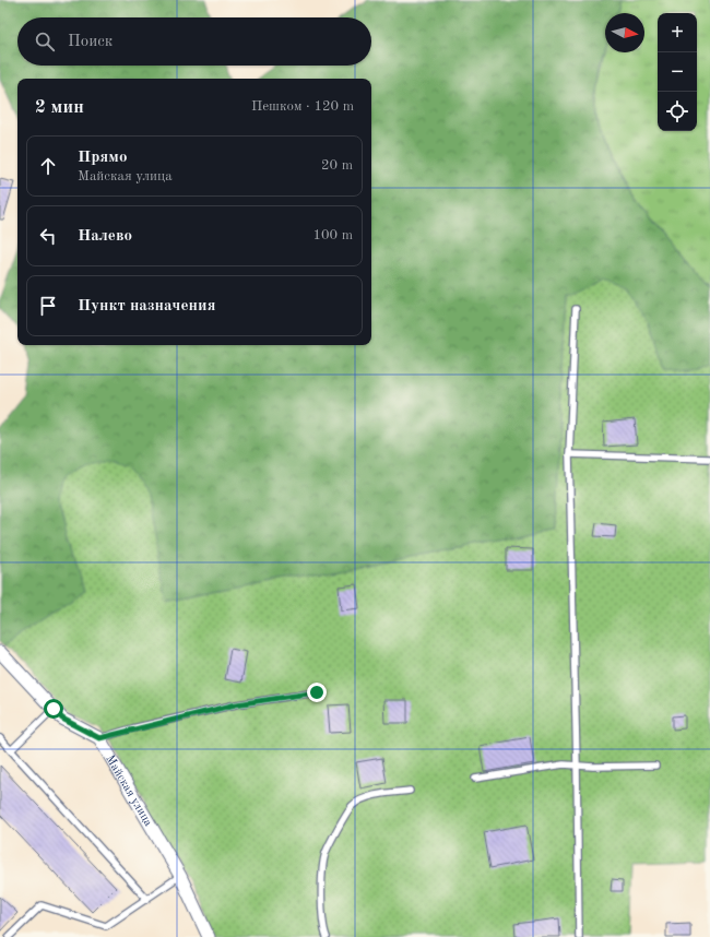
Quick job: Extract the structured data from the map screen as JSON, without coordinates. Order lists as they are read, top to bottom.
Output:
{
  "streets": {
    "street": ["Майская улица"]
  },
  "north": "right",
  "page": {
    "map_buttons": ["+", "−"],
    "search": "Поиск",
    "heading": ["2 мин", "Пешком · 120 m"],
    "list": [
      ["Прямо", "Майская улица", "20 m"],
      ["Налево", "100 m"],
      "Пункт назначения"
    ]
  }
}
